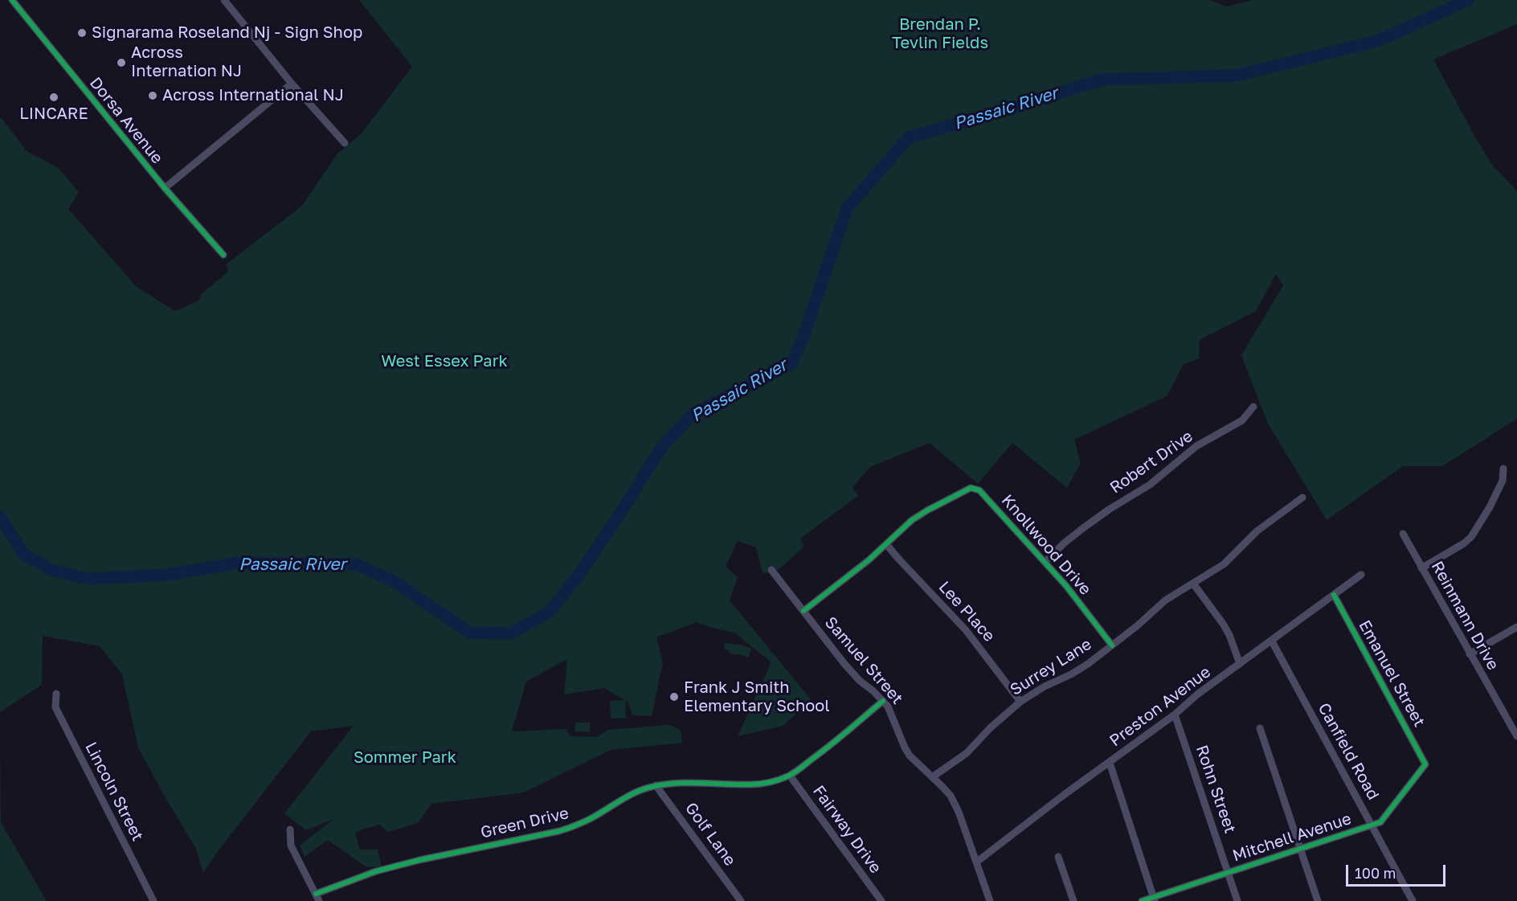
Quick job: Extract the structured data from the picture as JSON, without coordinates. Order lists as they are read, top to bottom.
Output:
{
  "streets": {
    "street": [
      "Dorsa Avenue",
      "Robert Drive",
      "Knollwood Drive",
      "Lee Place",
      "Reinmann Drive",
      "Samuel Street",
      "Surrey Lane",
      "Emanuel Street",
      "Preston Avenue",
      "Canfield Road",
      "Rohn Street",
      "Lincoln Street",
      "Green Drive",
      "Fairway Drive",
      "Golf Lane",
      "Mitchell Avenue"
    ]
  },
  "crossings": [
    ["Robert Drive", "Knollwood Drive"],
    ["Knollwood Drive", "Lee Place"],
    ["Knollwood Drive", "Surrey Lane"],
    ["Lee Place", "Surrey Lane"],
    ["Samuel Street", "Surrey Lane"],
    ["Samuel Street", "Preston Avenue"],
    ["Samuel Street", "Green Drive"],
    ["Emanuel Street", "Preston Avenue"],
    ["Emanuel Street", "Mitchell Avenue"],
    ["Preston Avenue", "Canfield Road"],
    ["Preston Avenue", "Rohn Street"],
    ["Canfield Road", "Mitchell Avenue"],
    ["Rohn Street", "Mitchell Avenue"],
    ["Green Drive", "Fairway Drive"],
    ["Green Drive", "Golf Lane"]
  ],
  "water": ["Passaic River"],
  "parks": ["Brendan P. Tevlin Fields", "West Essex Park", "Sommer Park"],
  "places": [
    "Signarama Roseland Nj - Sign Shop",
    "Across Internation NJ",
    "Across International NJ",
    "LINCARE",
    "Frank J Smith Elementary School"
  ],
  "scale_bar": "100 m"
}
